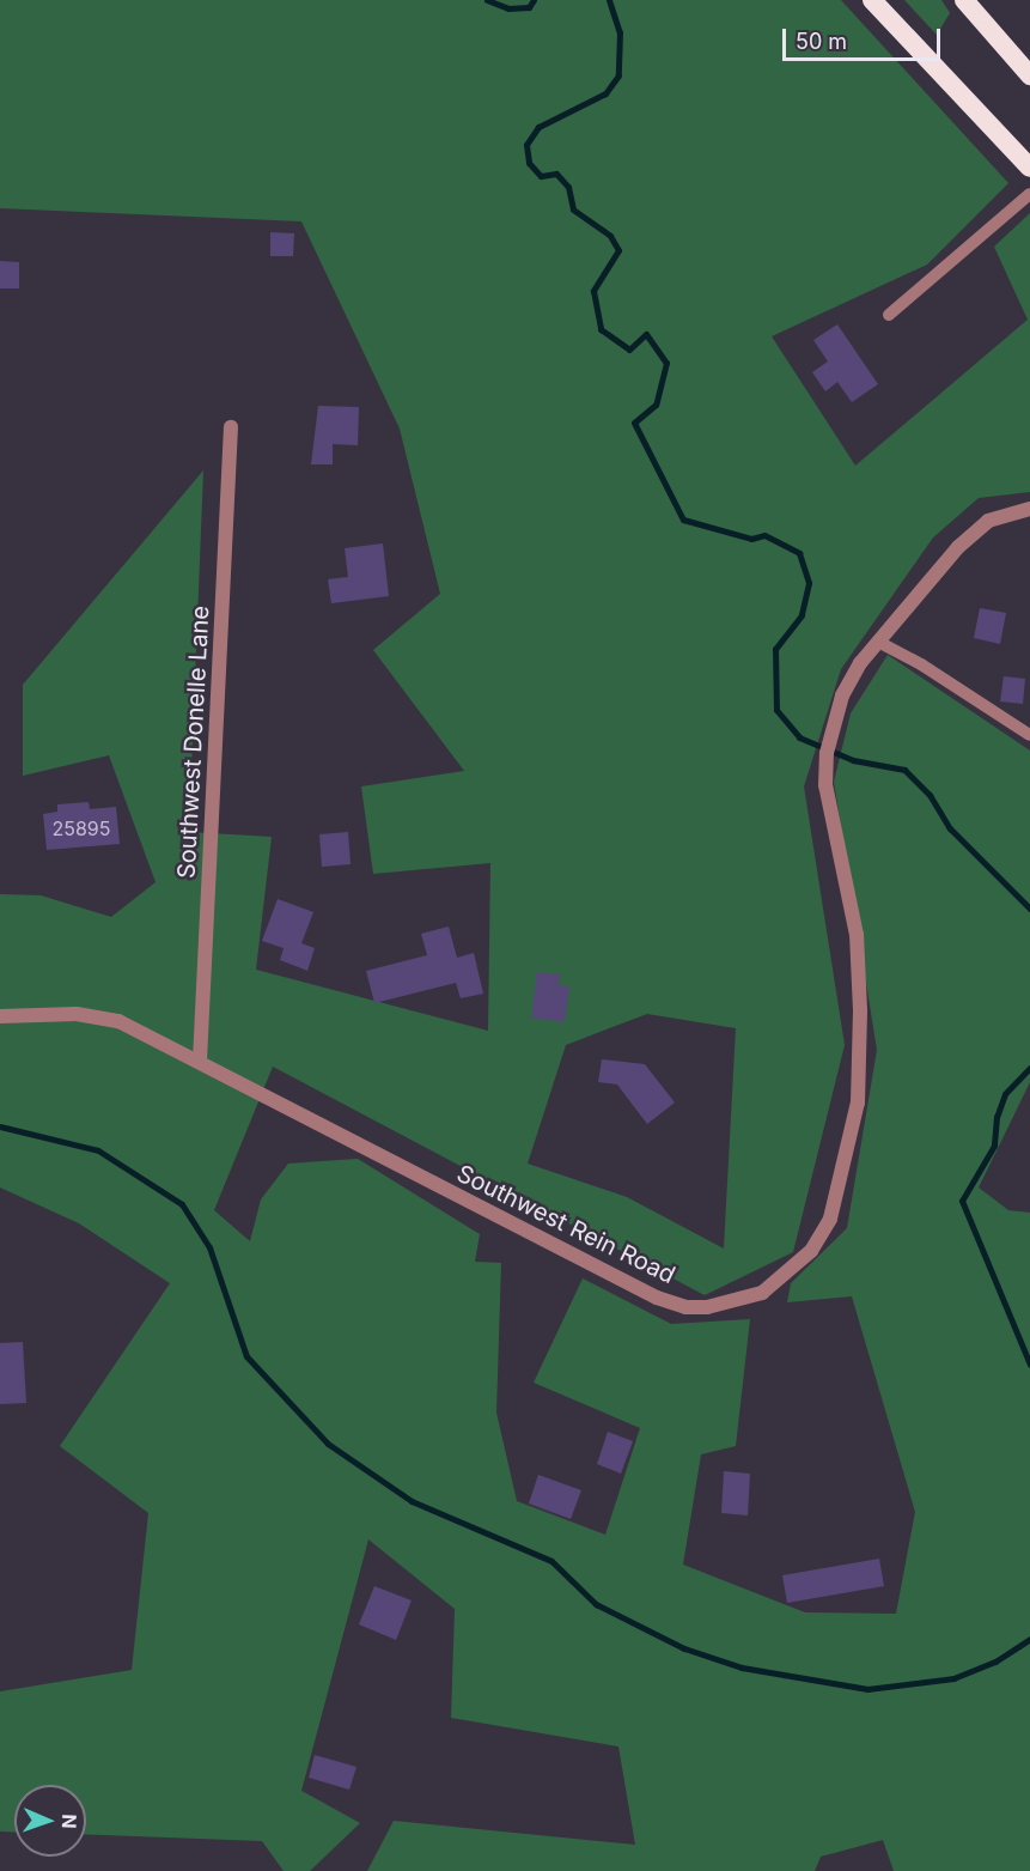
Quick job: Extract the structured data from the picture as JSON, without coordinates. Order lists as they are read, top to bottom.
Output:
{
  "streets": {
    "street": ["Southwest Donelle Lane", "Southwest Rein Road"]
  },
  "crossings": [
    ["Southwest Donelle Lane", "Southwest Rein Road"]
  ],
  "house_numbers": ["25895"],
  "scale_bar": "50 m",
  "north": "right"
}
